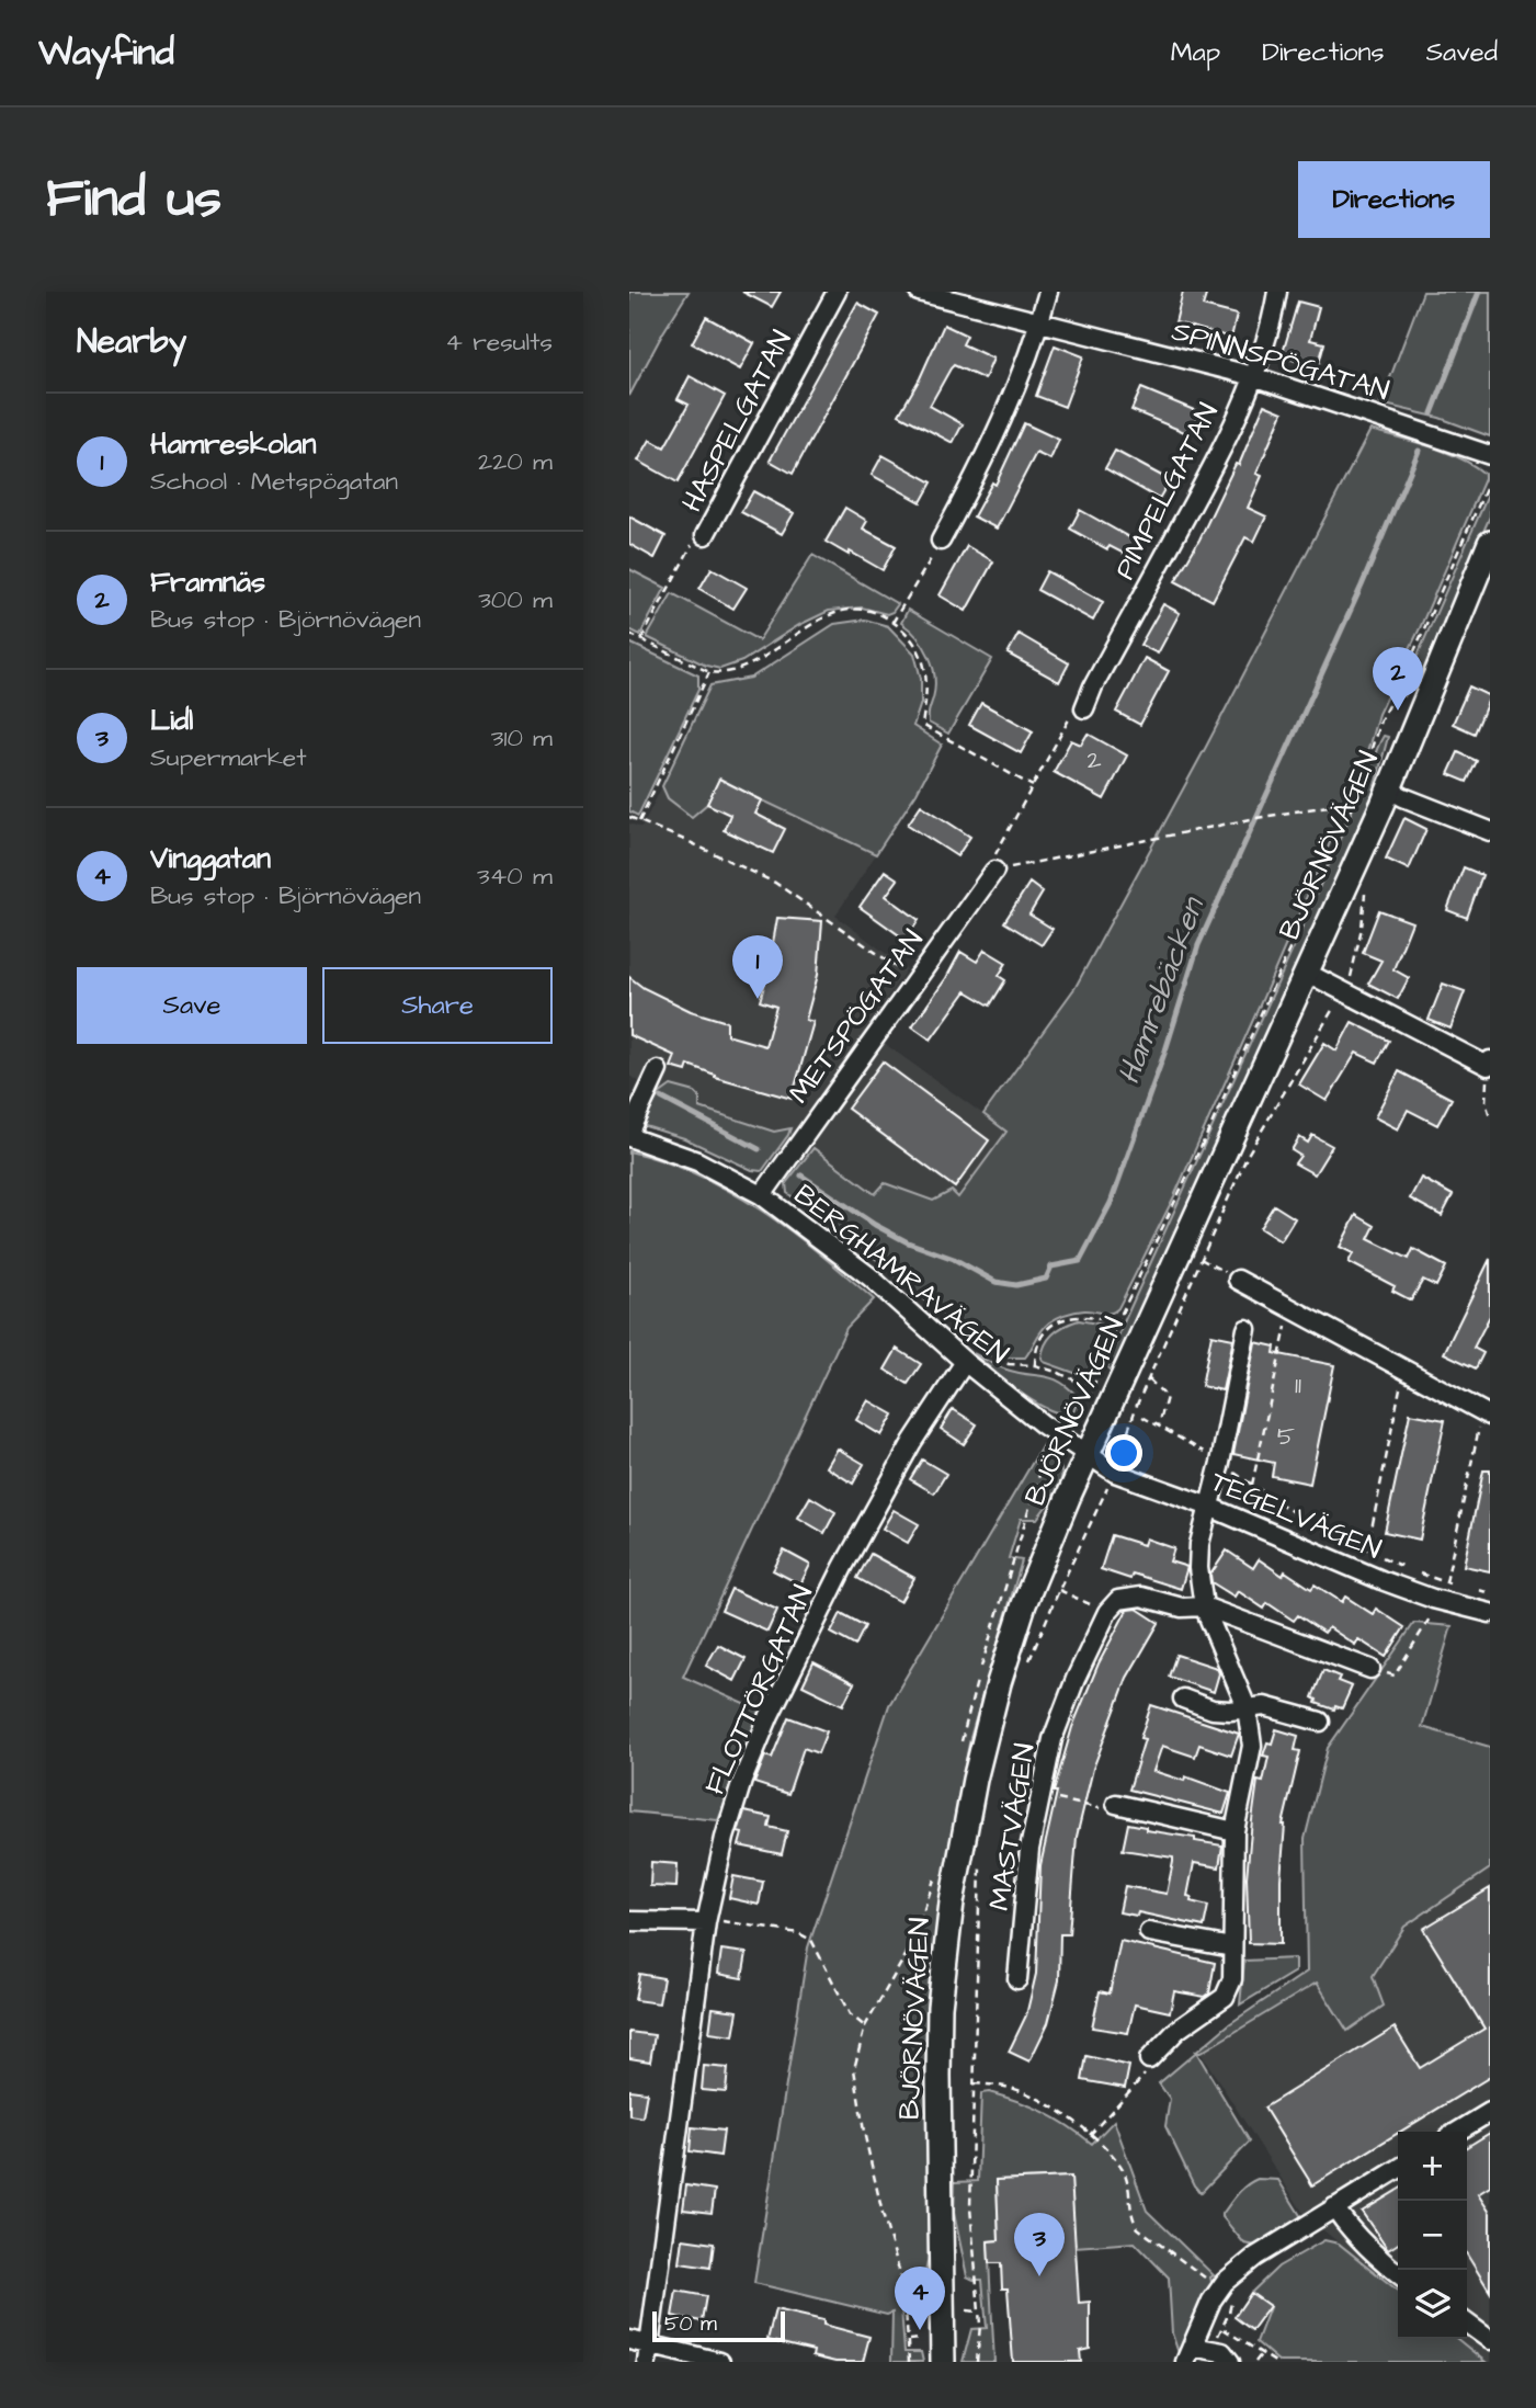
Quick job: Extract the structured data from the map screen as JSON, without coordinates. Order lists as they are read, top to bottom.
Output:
{
  "streets": {
    "main road": ["BJÖRNÖVÄGEN"],
    "street": [
      "SPINNSPÖGATAN",
      "HASPELGATAN",
      "PIMPELGATAN",
      "METSPÖGATAN",
      "BERGHAMRAVÄGEN",
      "TEGELVÄGEN",
      "FLOTTÖRGATAN",
      "MASTVÄGEN"
    ]
  },
  "crossings": [
    ["SPINNSPÖGATAN", "PIMPELGATAN"],
    ["BJÖRNÖVÄGEN", "BERGHAMRAVÄGEN"],
    ["BJÖRNÖVÄGEN", "TEGELVÄGEN"],
    ["METSPÖGATAN", "BERGHAMRAVÄGEN"],
    ["BERGHAMRAVÄGEN", "TEGELVÄGEN"],
    ["BERGHAMRAVÄGEN", "FLOTTÖRGATAN"]
  ],
  "water": ["Hamrebäcken"],
  "house_numbers": ["2", "11", "5"],
  "scale_bar": "50 m",
  "page": {
    "header": "Wayfind",
    "nav": ["Map", "Directions", "Saved"],
    "buttons": [
      "Directions",
      ["Save", "Share"]
    ],
    "title": "Find us",
    "heading": ["Nearby", "4 results"],
    "list": [
      {
        "mark": "1",
        "name": "Hamreskolan",
        "note": "School · Metspögatan",
        "value": "220 m"
      },
      {
        "mark": "2",
        "name": "Framnäs",
        "note": "Bus stop · Björnövägen",
        "value": "300 m"
      },
      {
        "mark": "3",
        "name": "Lidl",
        "note": "Supermarket",
        "value": "310 m"
      },
      {
        "mark": "4",
        "name": "Vinggatan",
        "note": "Bus stop · Björnövägen",
        "value": "340 m"
      }
    ],
    "pins": [
      "2",
      "1",
      "3",
      "4"
    ],
    "map_buttons": ["+", "−"],
    "scale": "50 m"
  }
}
